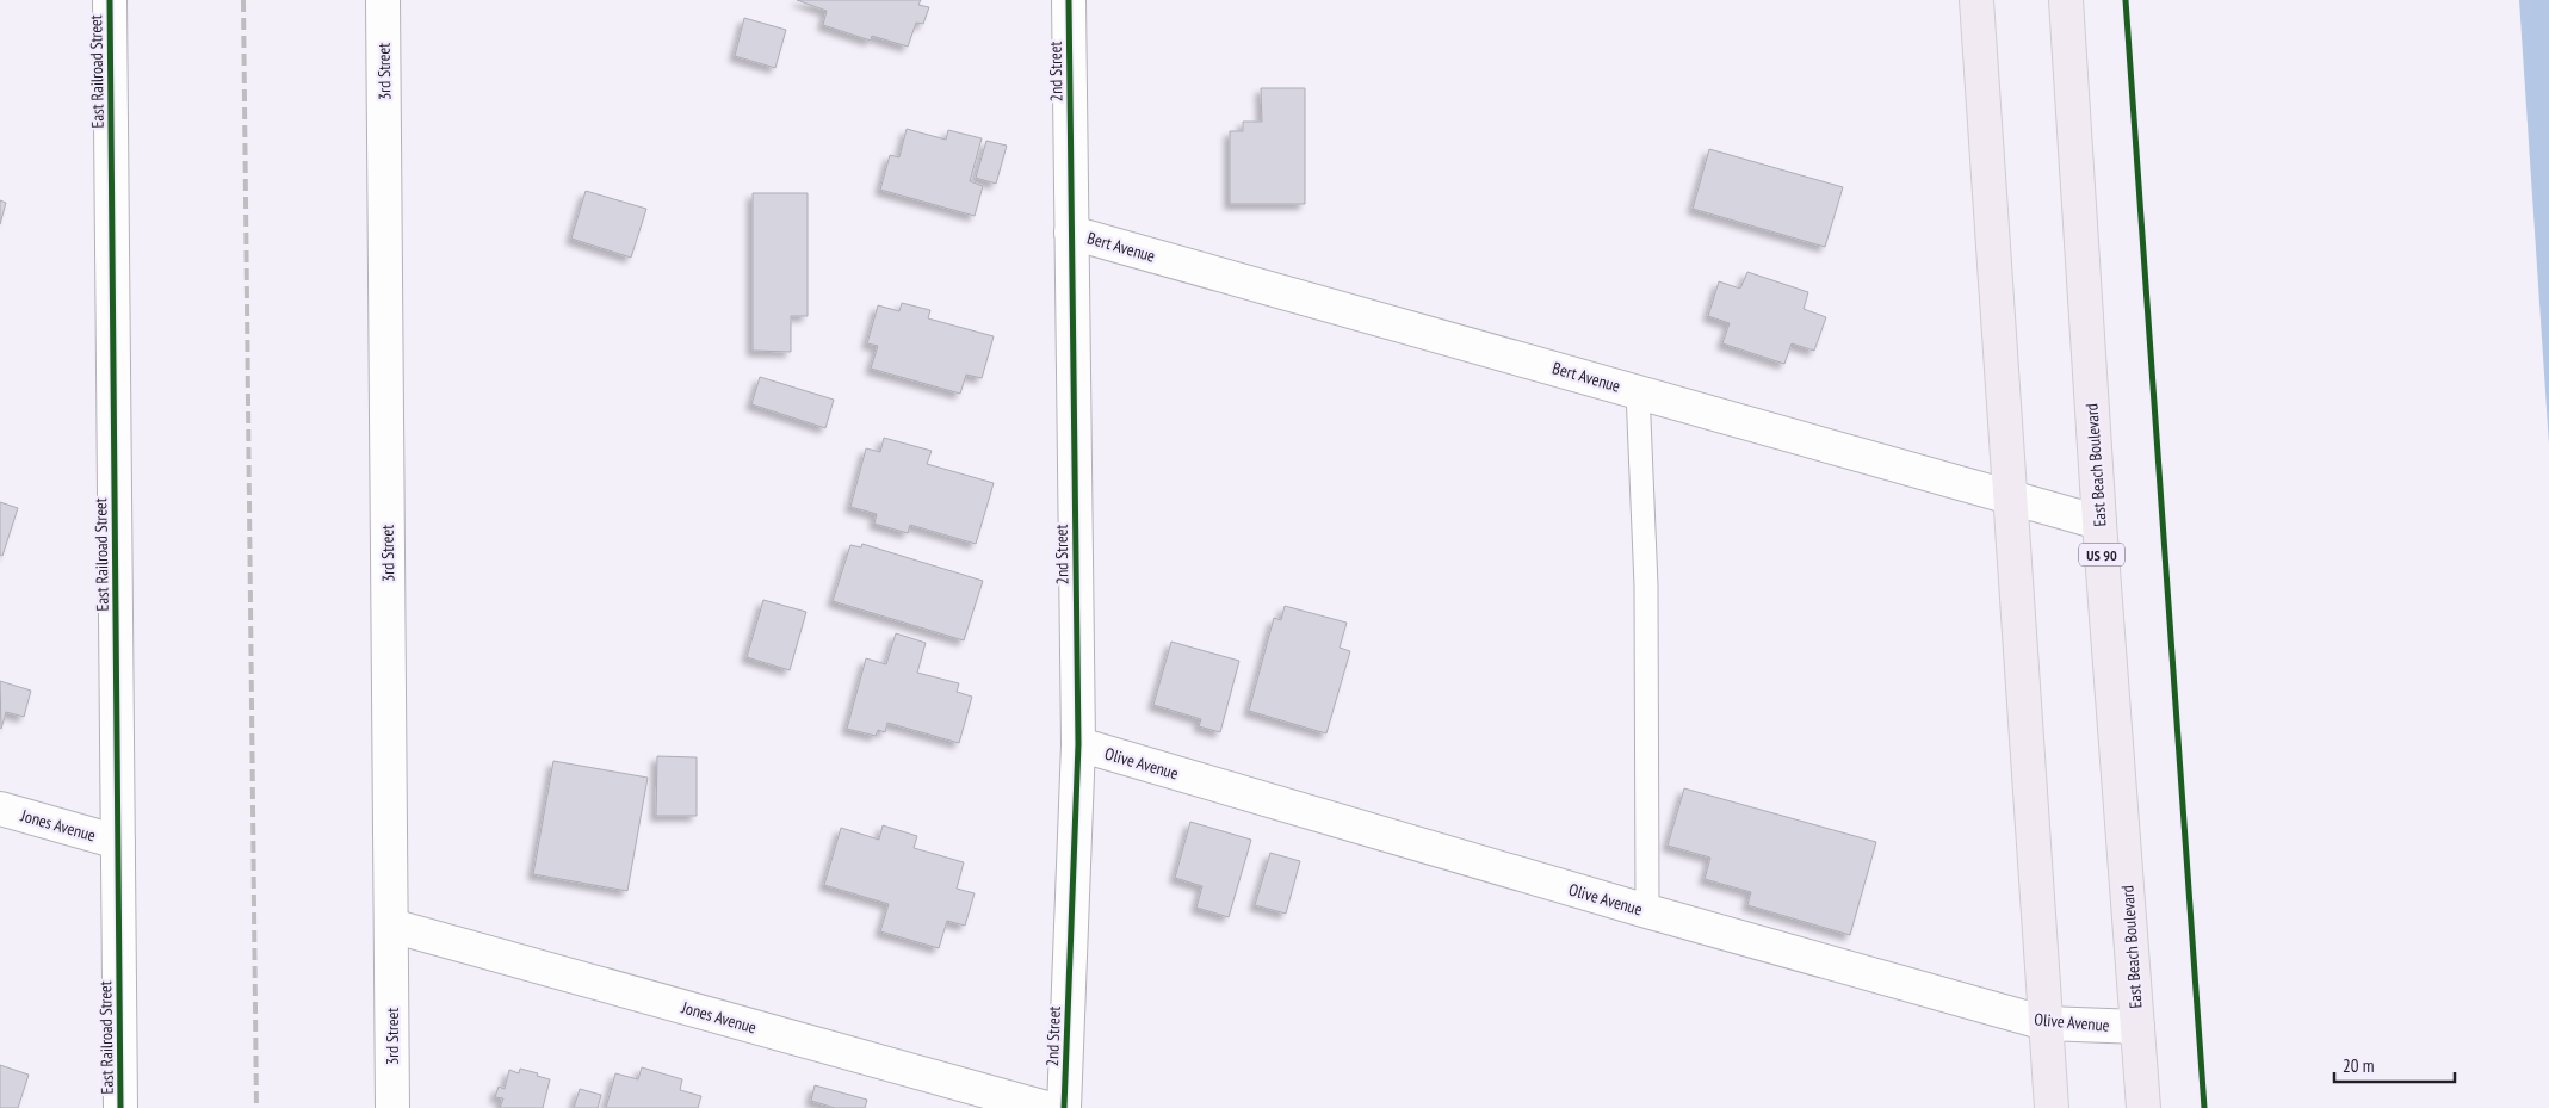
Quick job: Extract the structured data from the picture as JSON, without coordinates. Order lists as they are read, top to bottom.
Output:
{
  "streets": {
    "main road": ["East Beach Boulevard", "US 90"],
    "street": [
      "East Railroad Street",
      "3rd Street",
      "2nd Street",
      "Bert Avenue",
      "Olive Avenue",
      "Jones Avenue"
    ]
  },
  "crossings": [
    ["East Railroad Street", "Jones Avenue"],
    ["3rd Street", "Jones Avenue"],
    ["2nd Street", "Bert Avenue"],
    ["2nd Street", "Olive Avenue"],
    ["Bert Avenue", "East Beach Boulevard"],
    ["East Beach Boulevard", "Olive Avenue"]
  ],
  "scale_bar": "20 m"
}
